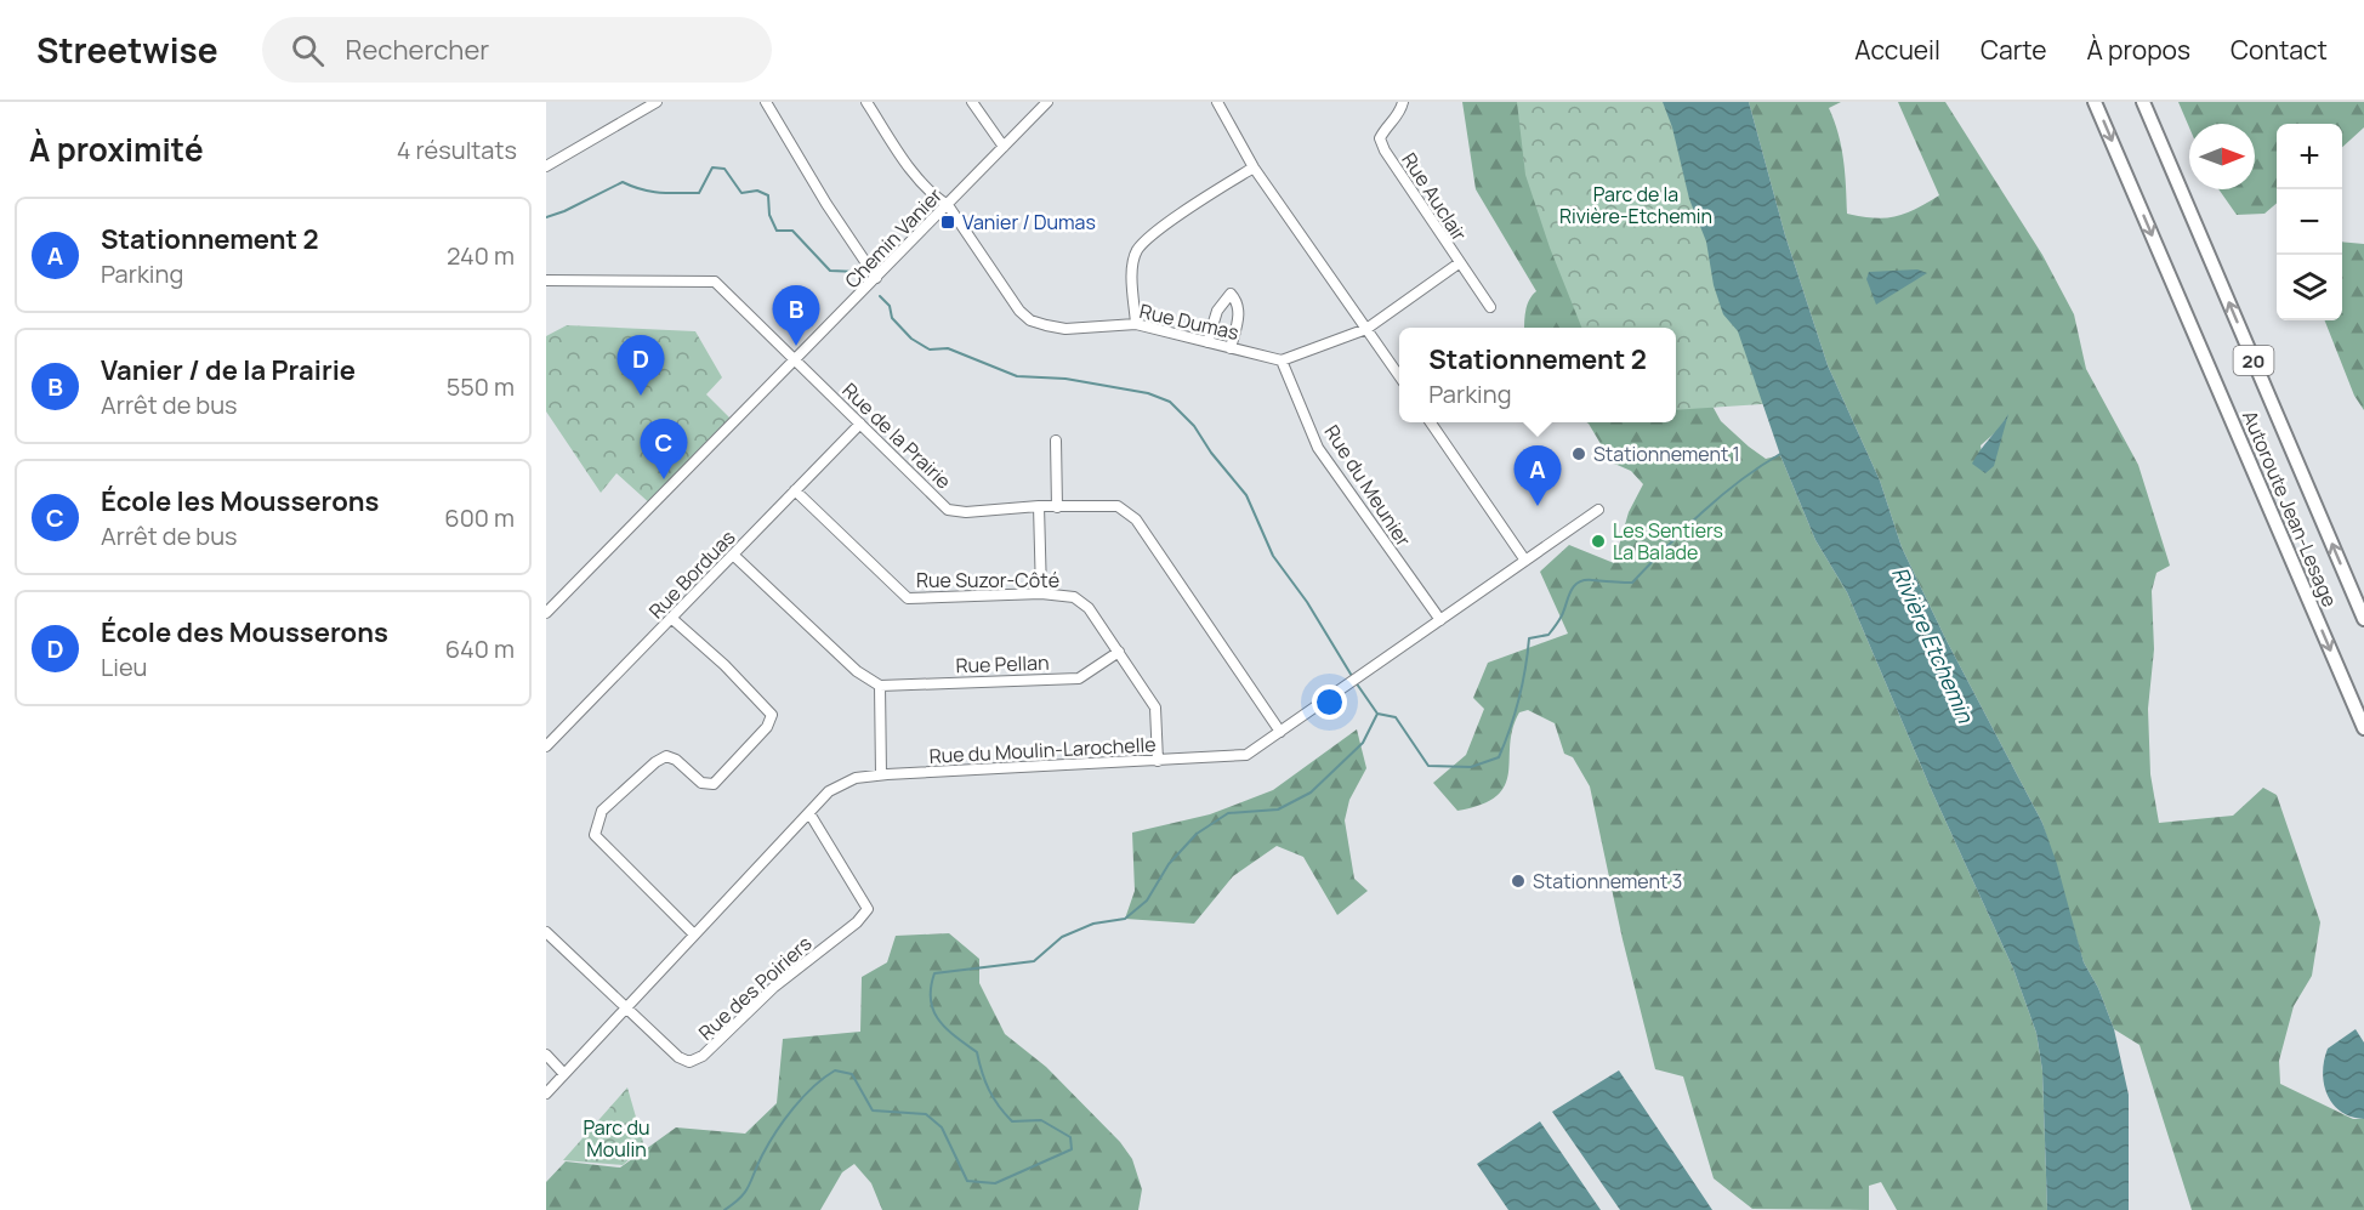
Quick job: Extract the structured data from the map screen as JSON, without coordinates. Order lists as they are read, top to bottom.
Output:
{
  "streets": {
    "highway": ["20", "Autoroute Jean-Lesage"],
    "street": [
      "Rue Auclair",
      "Chemin Vanier",
      "Rue Dumas",
      "Rue de la Prairie",
      "Rue du Meunier",
      "Rue Borduas",
      "Rue Suzor-Côté",
      "Rue Pellan",
      "Rue du Moulin-Larochelle",
      "Rue des Poiriers"
    ]
  },
  "crossings": [
    ["Chemin Vanier", "Rue Dumas"],
    ["Chemin Vanier", "Rue de la Prairie"],
    ["Rue Dumas", "Rue du Meunier"],
    ["Rue de la Prairie", "Rue Borduas"],
    ["Rue de la Prairie", "Rue du Moulin-Larochelle"],
    ["Rue du Meunier", "Rue du Moulin-Larochelle"],
    ["Rue Borduas", "Rue Suzor-Côté"],
    ["Rue Suzor-Côté", "Rue Pellan"],
    ["Rue Suzor-Côté", "Rue du Moulin-Larochelle"],
    ["Rue du Moulin-Larochelle", "Rue des Poiriers"]
  ],
  "water": ["Rivière Etchemin"],
  "parks": ["Parc de la Rivière-Etchemin", "Parc du Moulin"],
  "places": {
    "transit": ["Vanier / Dumas"],
    "other": ["Stationnement 1", "Les Sentiers La Balade", "Stationnement 3"]
  },
  "north": "right",
  "page": {
    "header": "Streetwise",
    "search": "Rechercher",
    "nav": [
      "Accueil",
      "Carte",
      "À propos",
      "Contact"
    ],
    "heading": ["À proximité", "4 résultats"],
    "map_buttons": ["+", "−"],
    "list": [
      {
        "mark": "A",
        "name": "Stationnement 2",
        "note": "Parking",
        "value": "240 m"
      },
      {
        "mark": "B",
        "name": "Vanier / de la Prairie",
        "note": "Arrêt de bus",
        "value": "550 m"
      },
      {
        "mark": "C",
        "name": "École les Mousserons",
        "note": "Arrêt de bus",
        "value": "600 m"
      },
      {
        "mark": "D",
        "name": "École des Mousserons",
        "note": "Lieu",
        "value": "640 m"
      }
    ],
    "pins": [
      "B",
      "D",
      "C",
      "A"
    ],
    "popup": ["Stationnement 2", "Parking"]
  }
}
